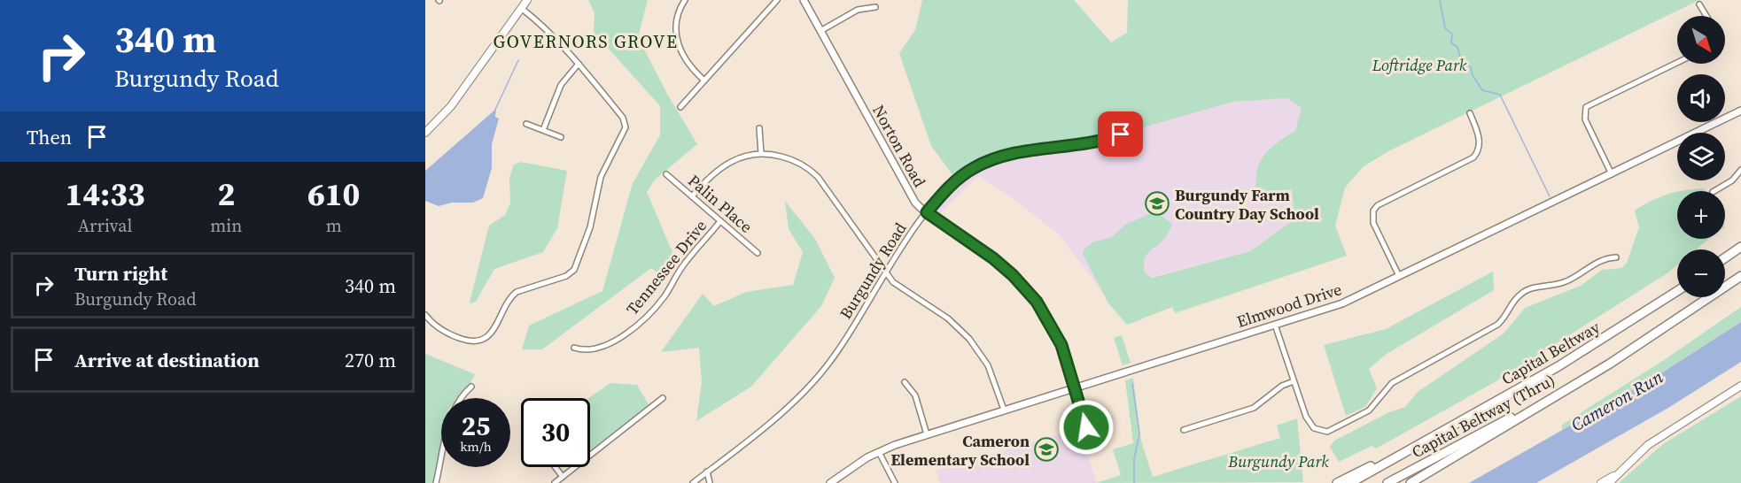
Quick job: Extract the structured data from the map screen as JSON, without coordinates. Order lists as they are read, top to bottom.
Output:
{
  "streets": {
    "highway": ["Capital Beltway", "Capital Beltway (Thru)"],
    "street": [
      "Norton Road",
      "Palin Place",
      "Tennessee Drive",
      "Burgundy Road",
      "Elmwood Drive"
    ]
  },
  "crossings": [
    ["Norton Road", "Burgundy Road"],
    ["Norton Road", "Elmwood Drive"],
    ["Palin Place", "Tennessee Drive"],
    ["Capital Beltway", "Capital Beltway (Thru)"]
  ],
  "districts": ["GOVERNORS GROVE"],
  "water": ["Cameron Run"],
  "parks": ["Loftridge Park", "Burgundy Park"],
  "places": {
    "school or university": ["Burgundy Farm Country Day School", "Cameron Elementary School"]
  },
  "north": "bottom right",
  "page": {
    "turn": ["340 m", "Burgundy Road"],
    "map_buttons": ["+", "−"],
    "then": "Then",
    "eta": [
      "14:33",
      "Arrival",
      "2",
      "min",
      "610",
      "m"
    ],
    "list": [
      {
        "name": "Turn right",
        "note": "Burgundy Road",
        "value": "340 m"
      },
      {
        "name": "Arrive at destination",
        "value": "270 m"
      }
    ],
    "speed": "25 km/h",
    "limit": "30"
  }
}
